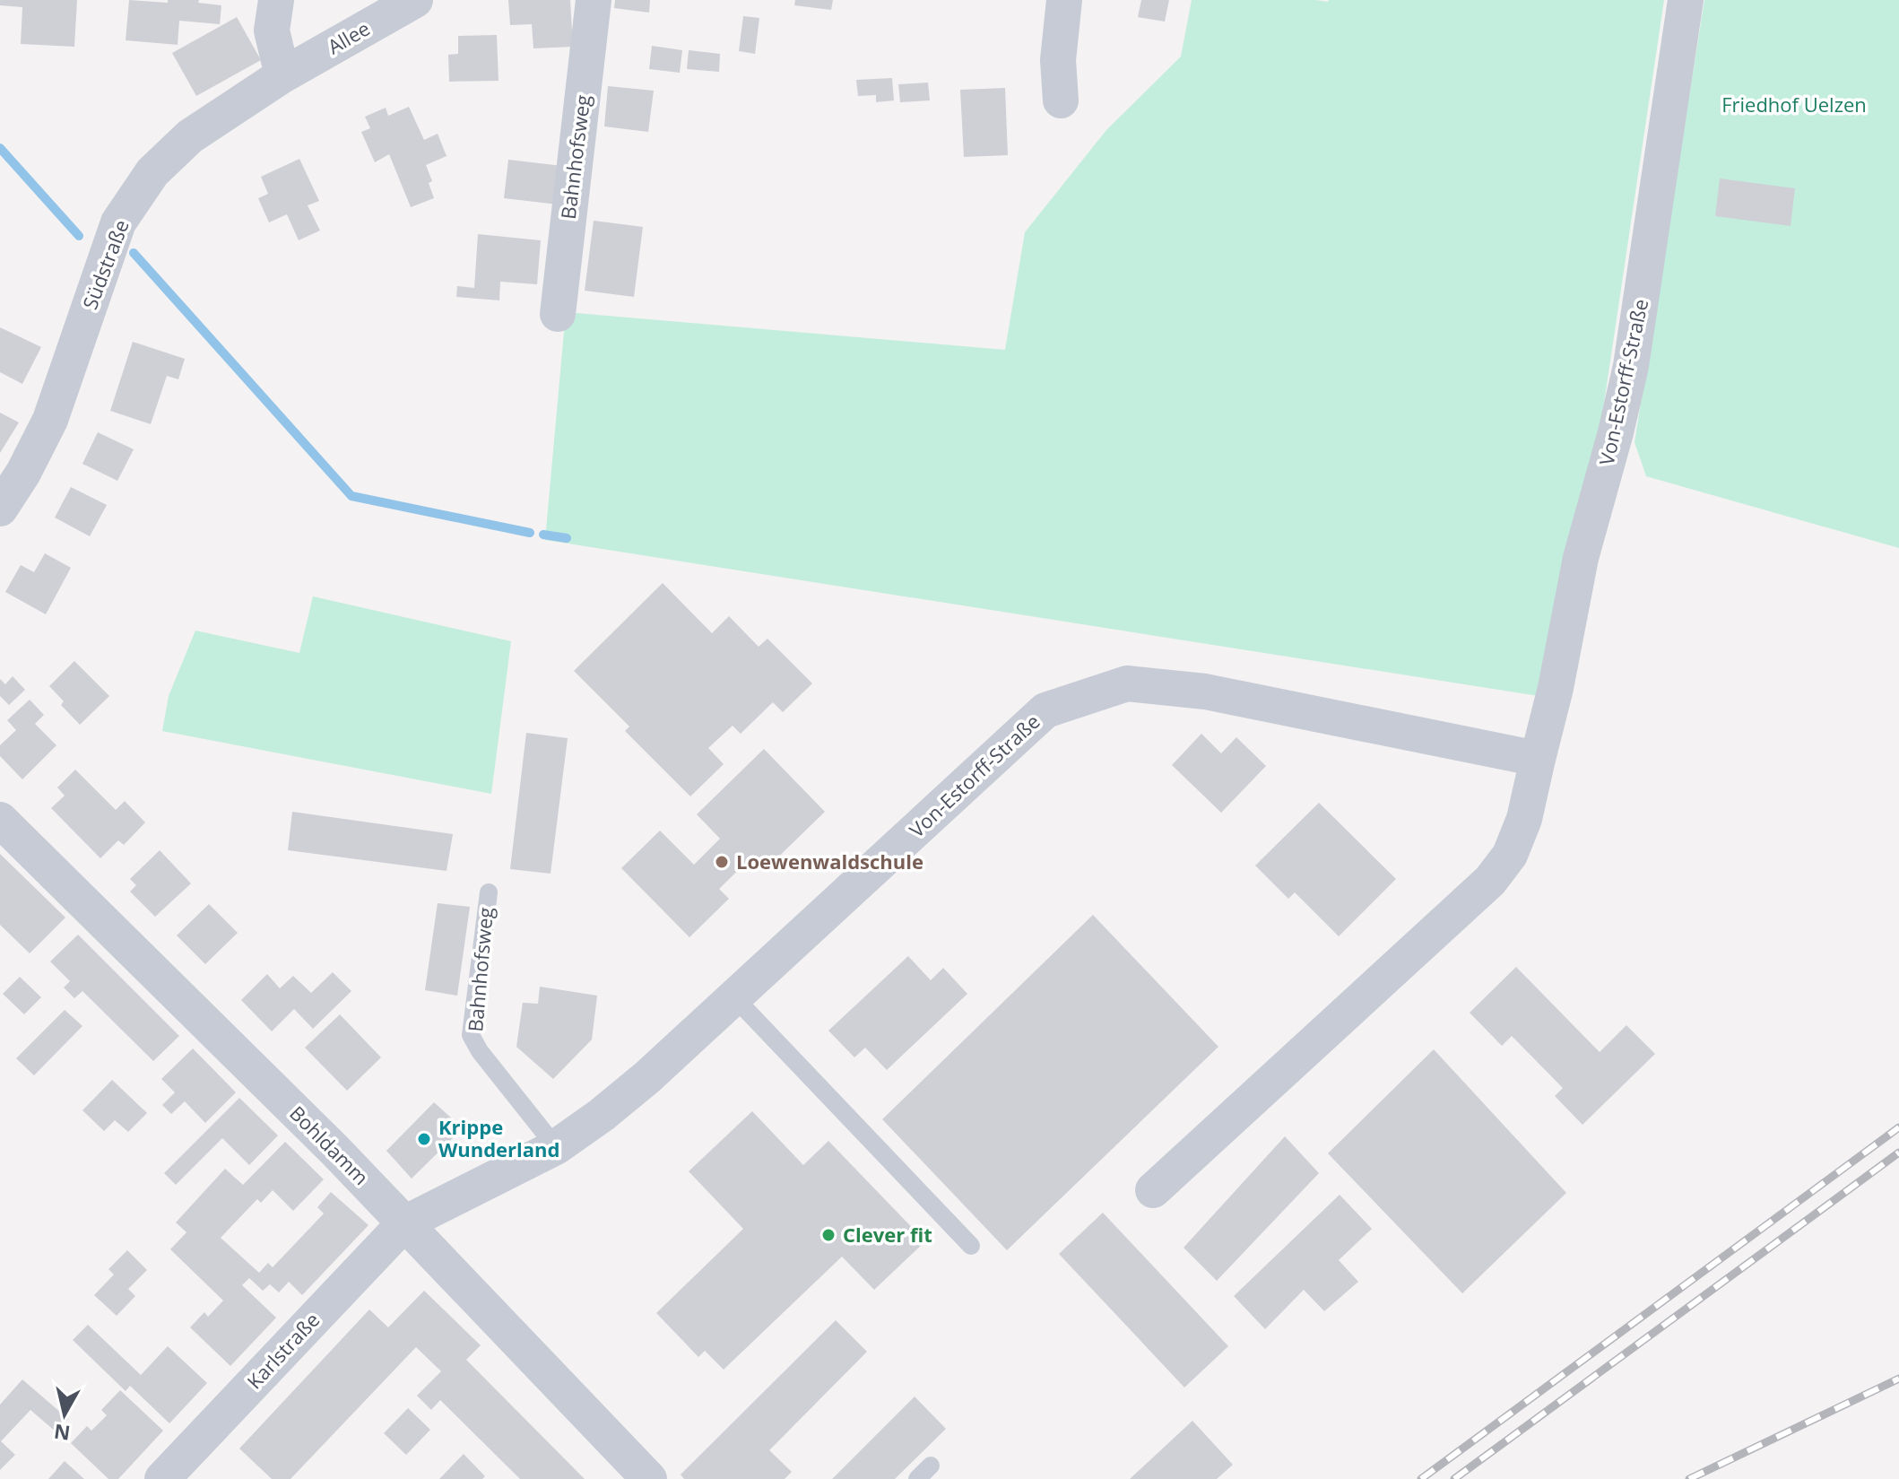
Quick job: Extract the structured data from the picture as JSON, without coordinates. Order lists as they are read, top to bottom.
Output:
{
  "streets": {
    "street": [
      "Allee",
      "Bahnhofsweg",
      "Südstraße",
      "Von-Estorff-Straße",
      "Bohldamm",
      "Karlstraße"
    ]
  },
  "crossings": [
    ["Allee", "Südstraße"],
    ["Bahnhofsweg", "Von-Estorff-Straße"],
    ["Von-Estorff-Straße", "Bohldamm"],
    ["Von-Estorff-Straße", "Karlstraße"],
    ["Bohldamm", "Karlstraße"]
  ],
  "parks": ["Friedhof Uelzen"],
  "places": ["Loewenwaldschule", "Krippe Wunderland", "Clever fit"],
  "north": "bottom"
}
